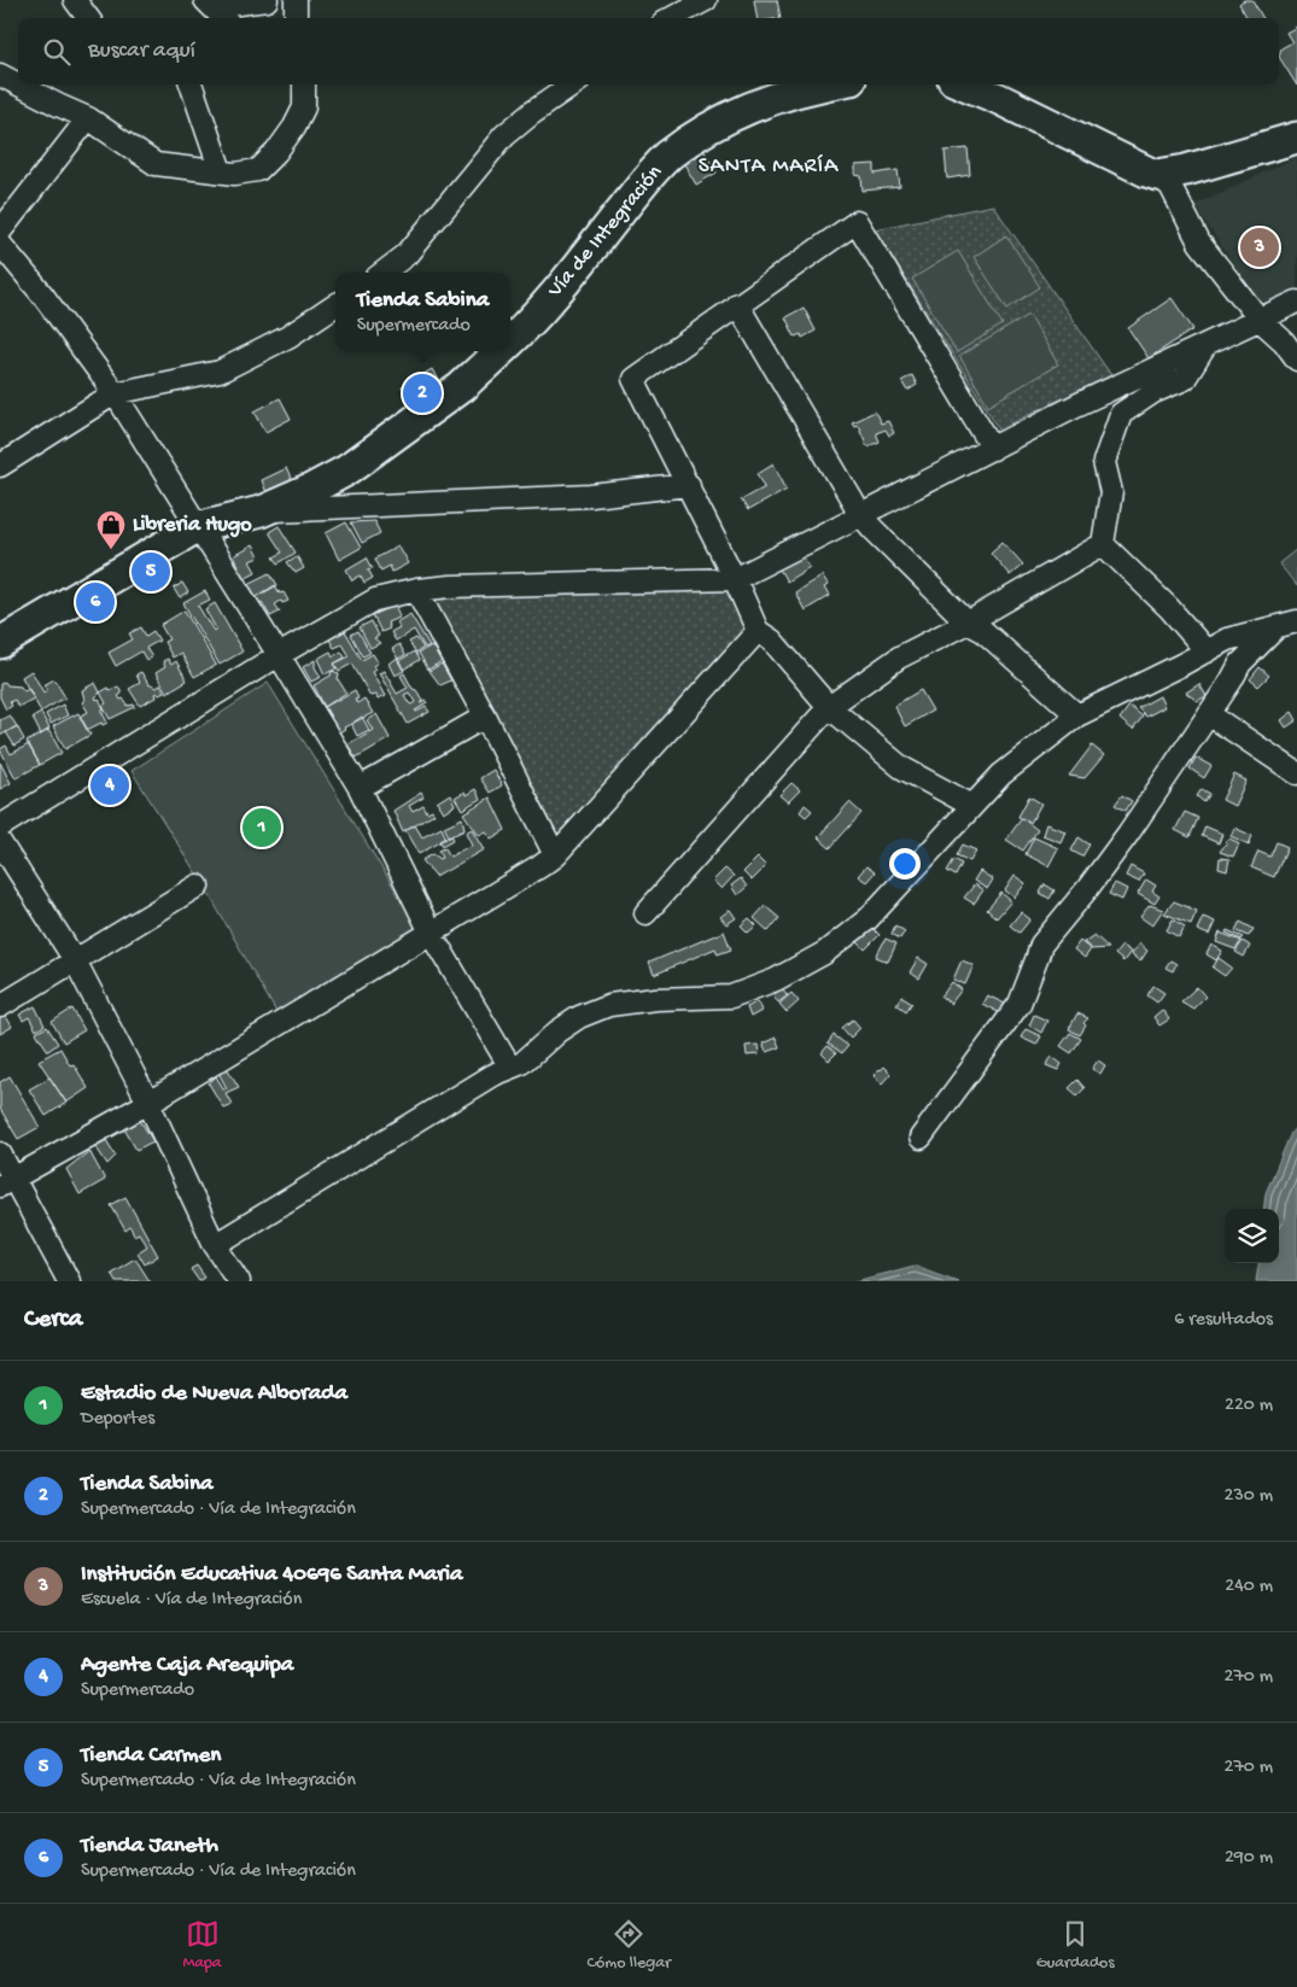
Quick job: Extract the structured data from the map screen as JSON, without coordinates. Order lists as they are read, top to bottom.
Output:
{
  "streets": {
    "main road": ["Vía de Integración"]
  },
  "districts": ["SANTA MARÍA"],
  "places": {
    "shop": ["Libreria Hugo"]
  },
  "page": {
    "search": "Buscar aquí",
    "pins": [
      "3",
      "2",
      "5",
      "6",
      "4",
      "1"
    ],
    "popup": ["Tienda Sabina", "Supermercado"],
    "heading": ["Cerca", "6 resultados"],
    "list": [
      {
        "mark": "1",
        "name": "Estadio de Nueva Alborada",
        "note": "Deportes",
        "value": "220 m"
      },
      {
        "mark": "2",
        "name": "Tienda Sabina",
        "note": "Supermercado · Vía de Integración",
        "value": "230 m"
      },
      {
        "mark": "3",
        "name": "Institución Educativa 40696 Santa Maria",
        "note": "Escuela · Vía de Integración",
        "value": "240 m"
      },
      {
        "mark": "4",
        "name": "Agente Caja Arequipa",
        "note": "Supermercado",
        "value": "270 m"
      },
      {
        "mark": "5",
        "name": "Tienda Carmen",
        "note": "Supermercado · Vía de Integración",
        "value": "270 m"
      },
      {
        "mark": "6",
        "name": "Tienda Janeth",
        "note": "Supermercado · Vía de Integración",
        "value": "290 m"
      }
    ],
    "nav": ["Mapa", "Cómo llegar", "Guardados"]
  }
}
